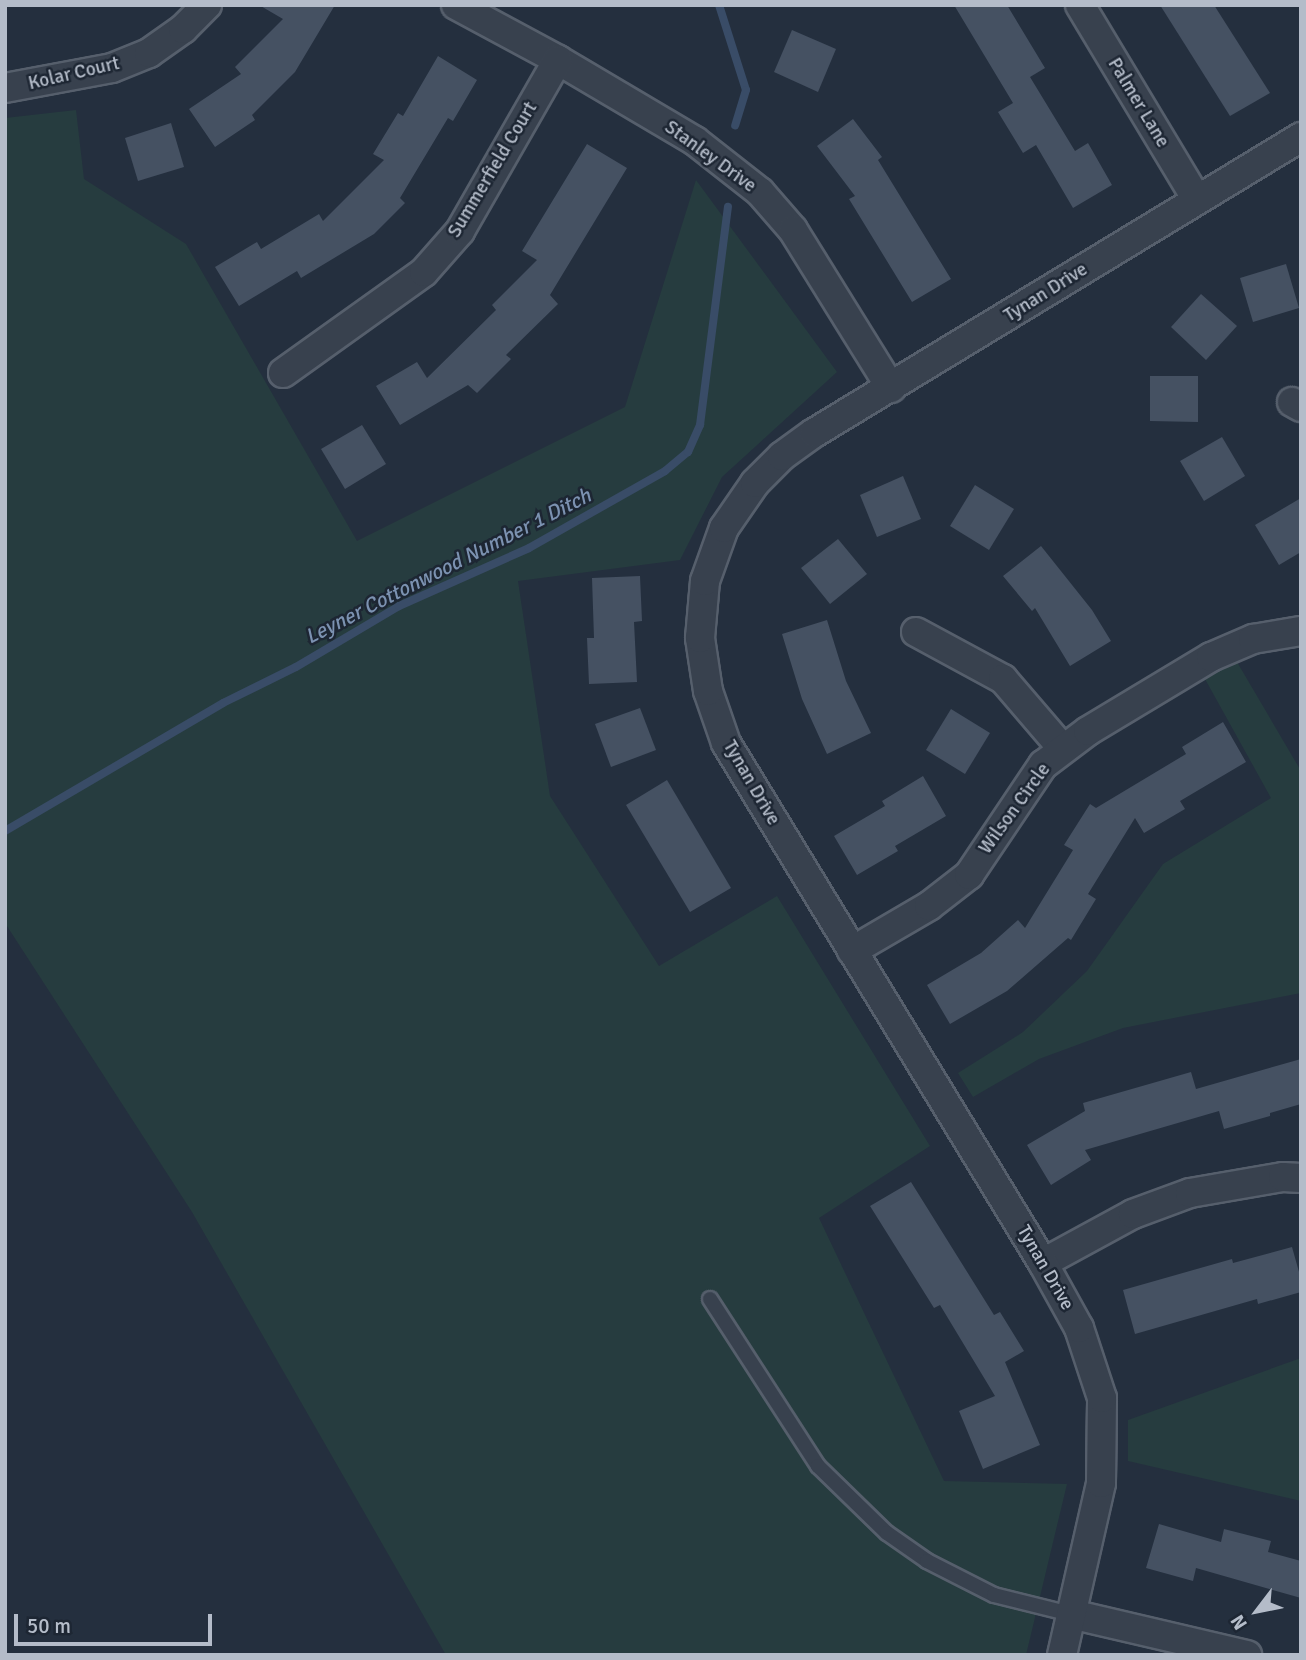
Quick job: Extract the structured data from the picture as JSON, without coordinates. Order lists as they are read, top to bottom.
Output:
{
  "streets": {
    "street": [
      "Kolar Court",
      "Palmer Lane",
      "Stanley Drive",
      "Summerfield Court",
      "Tynan Drive",
      "Wilson Circle"
    ]
  },
  "crossings": [
    ["Palmer Lane", "Tynan Drive"],
    ["Stanley Drive", "Summerfield Court"],
    ["Stanley Drive", "Tynan Drive"],
    ["Tynan Drive", "Wilson Circle"]
  ],
  "water": ["Leyner Cottonwood Number 1 Ditch"],
  "scale_bar": "50 m",
  "north": "bottom left"
}
